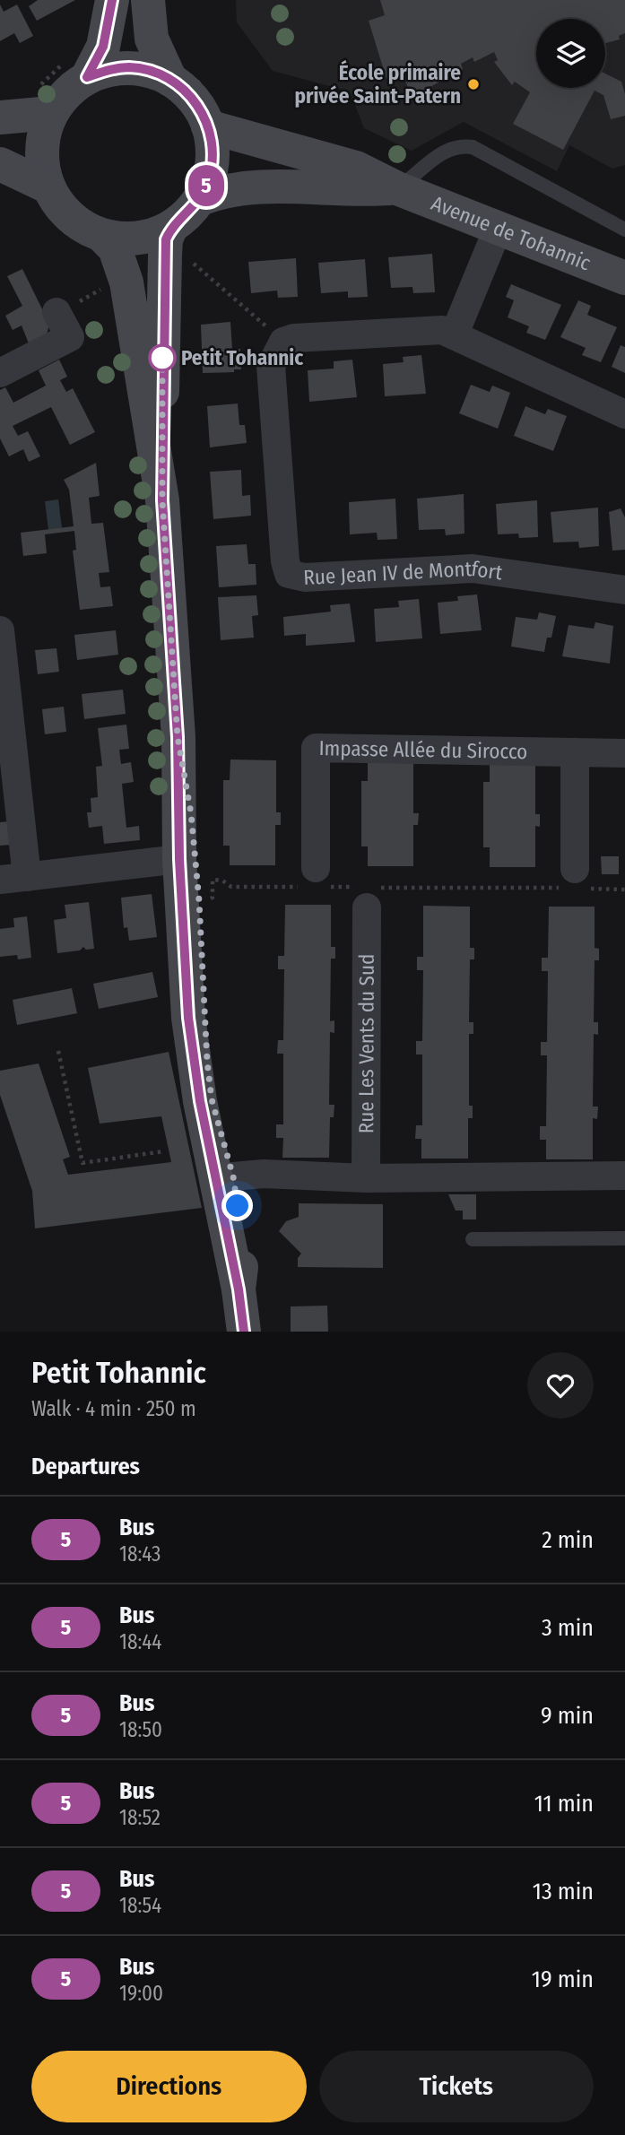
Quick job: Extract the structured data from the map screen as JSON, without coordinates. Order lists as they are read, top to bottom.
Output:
{
  "streets": {
    "main road": ["Avenue de Tohannic"],
    "street": ["Rue Jean IV de Montfort", "Impasse Allée du Sirocco", "Rue Les Vents du Sud"]
  },
  "places": ["École primaire privée Saint-Patern", "Petit Tohannic"],
  "lines": ["bus line 5"],
  "page": {
    "on_map": "5",
    "heading": [
      ["Petit Tohannic", "Walk · 4 min · 250 m"],
      "Departures"
    ],
    "list": [
      {
        "mark": "5",
        "name": "Bus",
        "note": "18:43",
        "value": "2 min"
      },
      {
        "mark": "5",
        "name": "Bus",
        "note": "18:44",
        "value": "3 min"
      },
      {
        "mark": "5",
        "name": "Bus",
        "note": "18:50",
        "value": "9 min"
      },
      {
        "mark": "5",
        "name": "Bus",
        "note": "18:52",
        "value": "11 min"
      },
      {
        "mark": "5",
        "name": "Bus",
        "note": "18:54",
        "value": "13 min"
      },
      {
        "mark": "5",
        "name": "Bus",
        "note": "19:00",
        "value": "19 min"
      }
    ],
    "buttons": ["Directions", "Tickets"]
  }
}
